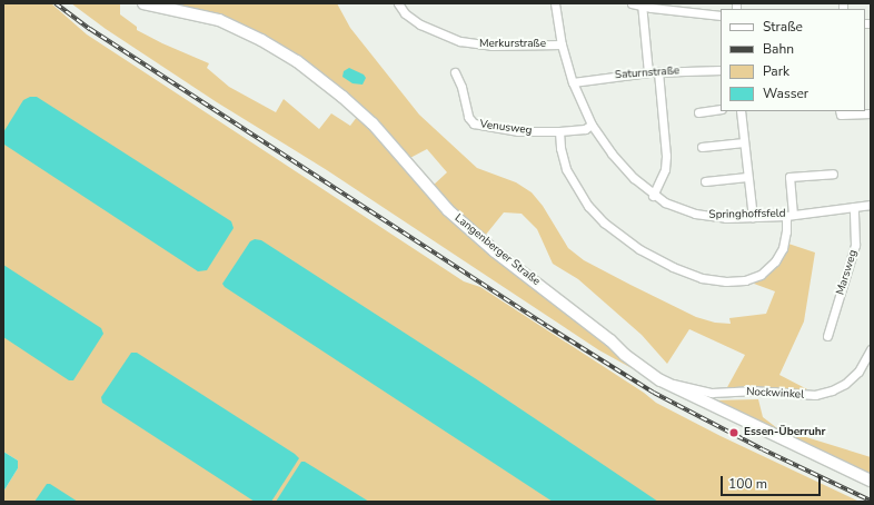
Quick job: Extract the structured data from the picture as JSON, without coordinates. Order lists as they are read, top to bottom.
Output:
{
  "streets": {
    "main road": ["Langenberger Straße"],
    "street": [
      "Merkurstraße",
      "Saturnstraße",
      "Venusweg",
      "Springhoffsfeld",
      "Marsweg",
      "Nockwinkel"
    ]
  },
  "crossings": [
    ["Merkurstraße", "Springhoffsfeld"],
    ["Saturnstraße", "Springhoffsfeld"],
    ["Venusweg", "Springhoffsfeld"],
    ["Springhoffsfeld", "Marsweg"],
    ["Langenberger Straße", "Nockwinkel"]
  ],
  "places": ["Essen-Überruhr"],
  "legend": [
    "Straße",
    "Bahn",
    "Park",
    "Wasser"
  ],
  "scale_bar": "100 m"
}
